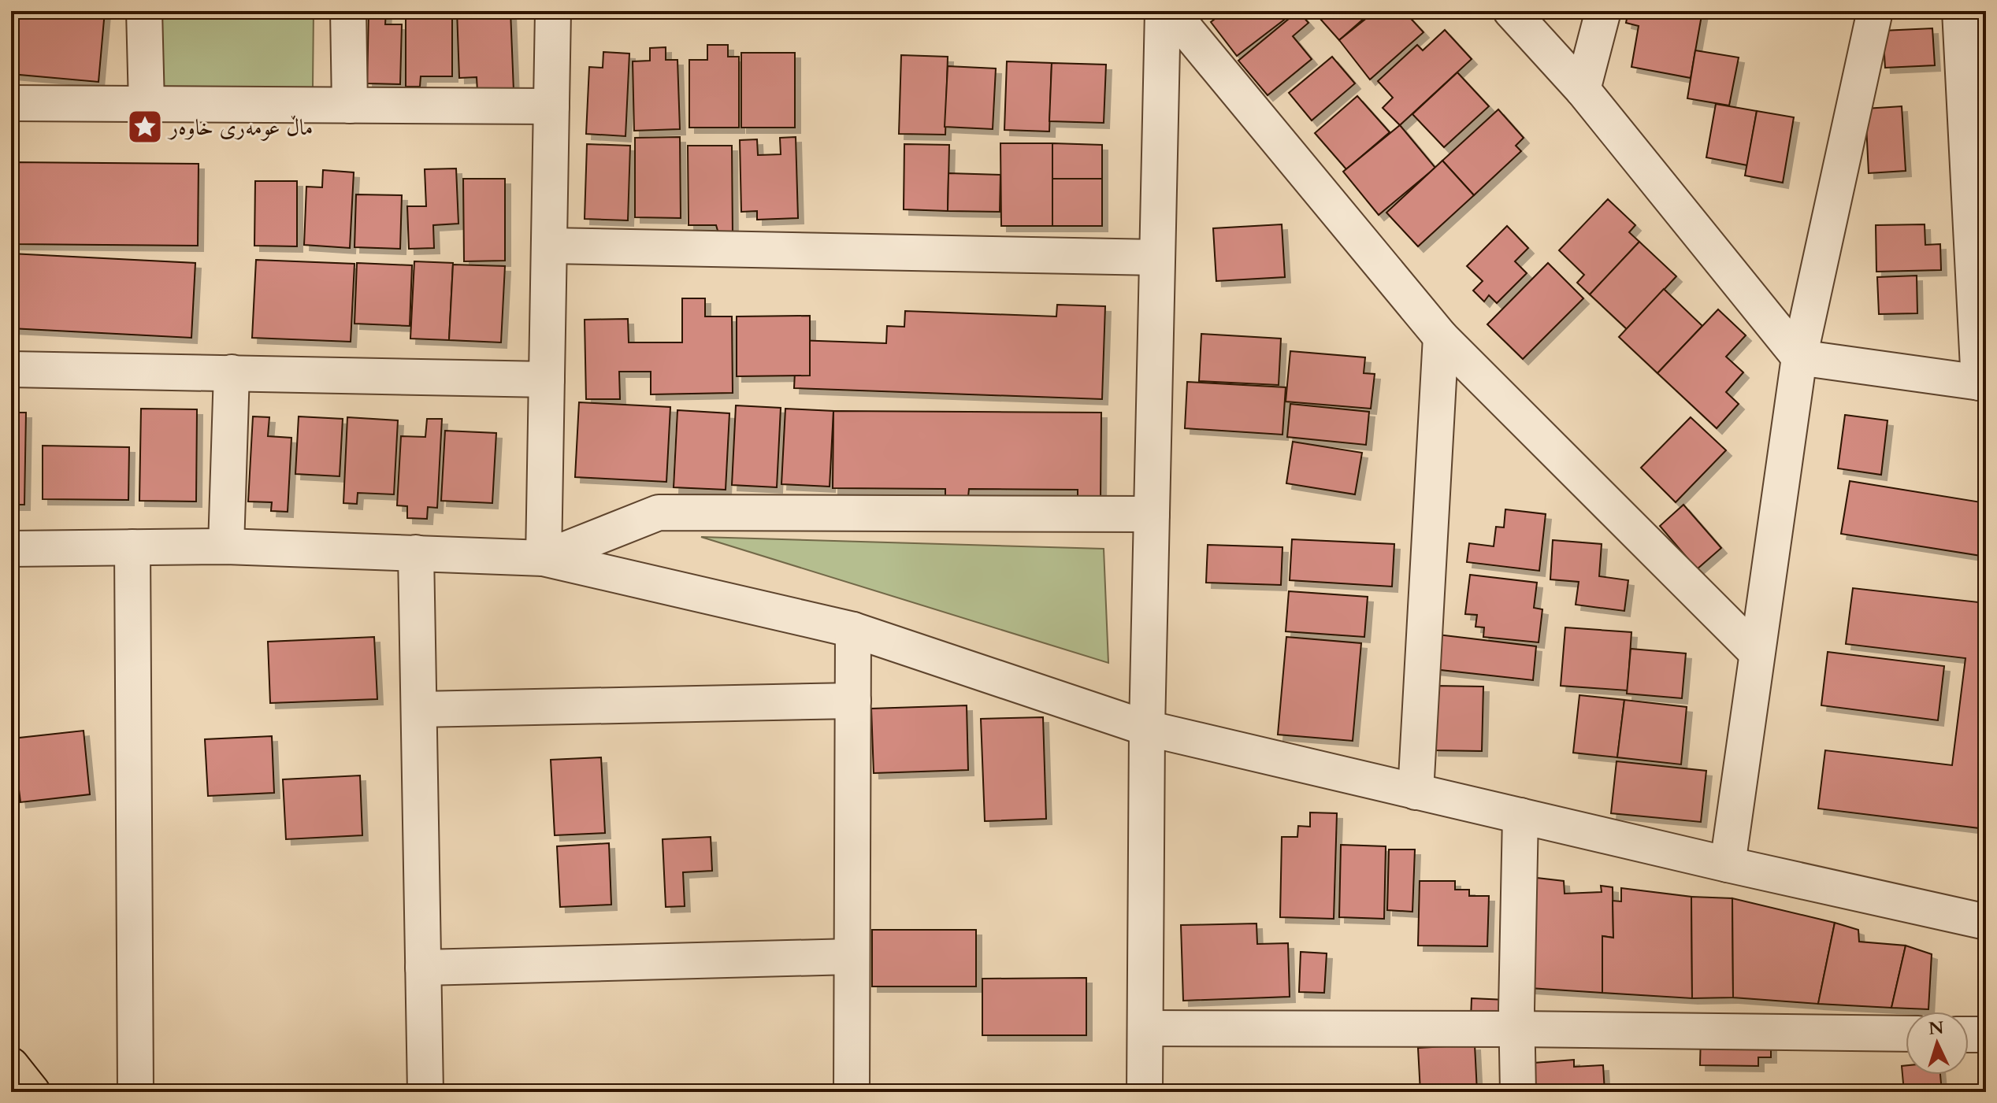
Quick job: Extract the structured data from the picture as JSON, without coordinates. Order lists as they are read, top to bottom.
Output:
{
  "places": {
    "place": ["ماڵ عومەری خاوەر"]
  },
  "north": "top"
}
